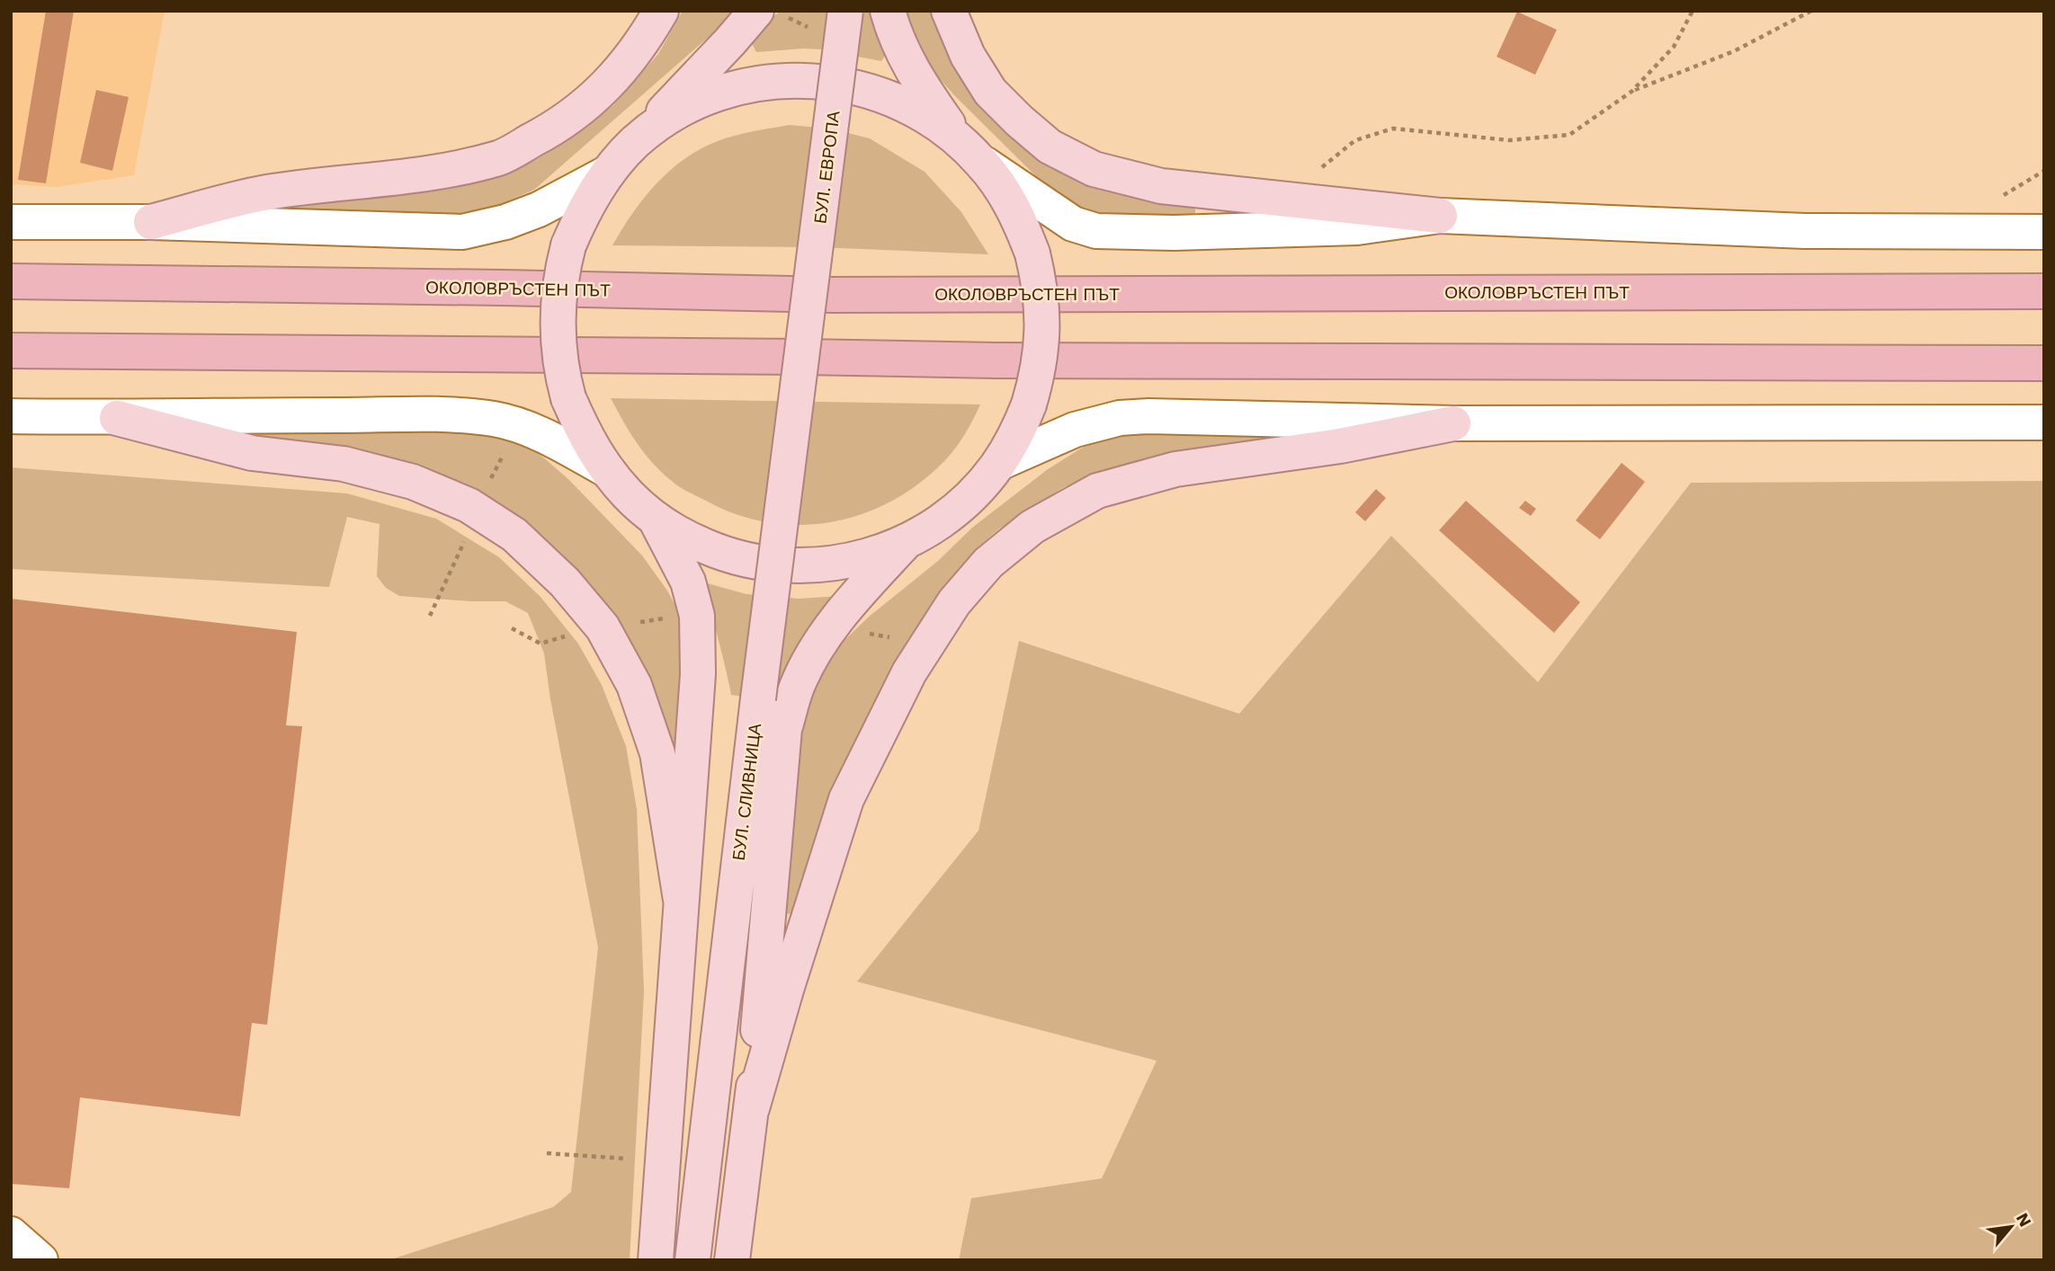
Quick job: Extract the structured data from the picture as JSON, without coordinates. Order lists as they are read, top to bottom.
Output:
{
  "streets": {
    "highway": ["ОКОЛОВРЪСТЕН ПЪТ"],
    "main road": ["БУЛ. ЕВРОПА", "БУЛ. СЛИВНИЦА"]
  },
  "crossings": [
    ["БУЛ. ЕВРОПА", "БУЛ. СЛИВНИЦА"]
  ],
  "north": "top right"
}
